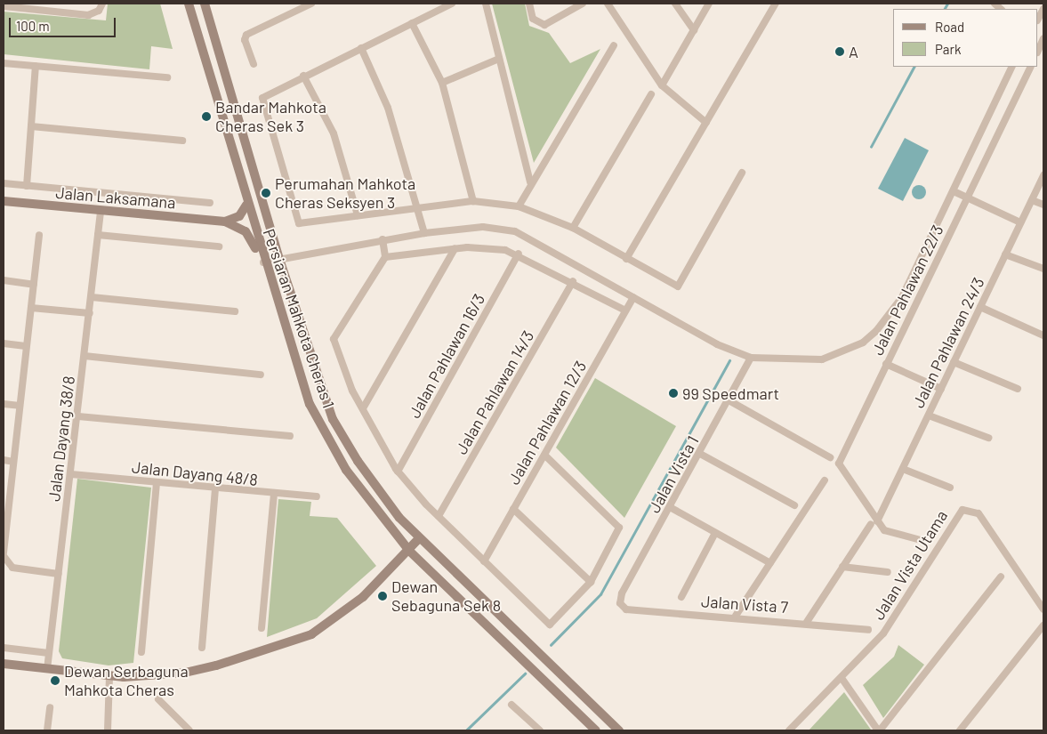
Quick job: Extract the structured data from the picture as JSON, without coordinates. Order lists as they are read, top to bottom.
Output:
{
  "streets": {
    "main road": ["Jalan Laksamana", "Persiaran Mahkota Cheras 1"],
    "street": [
      "Jalan Pahlawan 22/3",
      "Jalan Pahlawan 24/3",
      "Jalan Pahlawan 16/3",
      "Jalan Pahlawan 14/3",
      "Jalan Pahlawan 12/3",
      "Jalan Dayang 38/8",
      "Jalan Dayang 48/8",
      "Jalan Vista 1",
      "Jalan Vista Utama",
      "Jalan Vista 7"
    ]
  },
  "crossings": [
    ["Jalan Laksamana", "Persiaran Mahkota Cheras 1"],
    ["Jalan Laksamana", "Jalan Dayang 38/8"],
    ["Jalan Pahlawan 22/3", "Jalan Pahlawan 24/3"],
    ["Jalan Pahlawan 24/3", "Jalan Vista 7"],
    ["Jalan Dayang 38/8", "Jalan Dayang 48/8"],
    ["Jalan Vista 1", "Jalan Vista 7"]
  ],
  "places": [
    "A",
    "Bandar Mahkota Cheras Sek 3",
    "Perumahan Mahkota Cheras Seksyen 3",
    "99 Speedmart",
    "Dewan Sebaguna Sek 8",
    "Dewan Serbaguna Mahkota Cheras"
  ],
  "legend": ["Road", "Park"],
  "scale_bar": "100 m"
}
